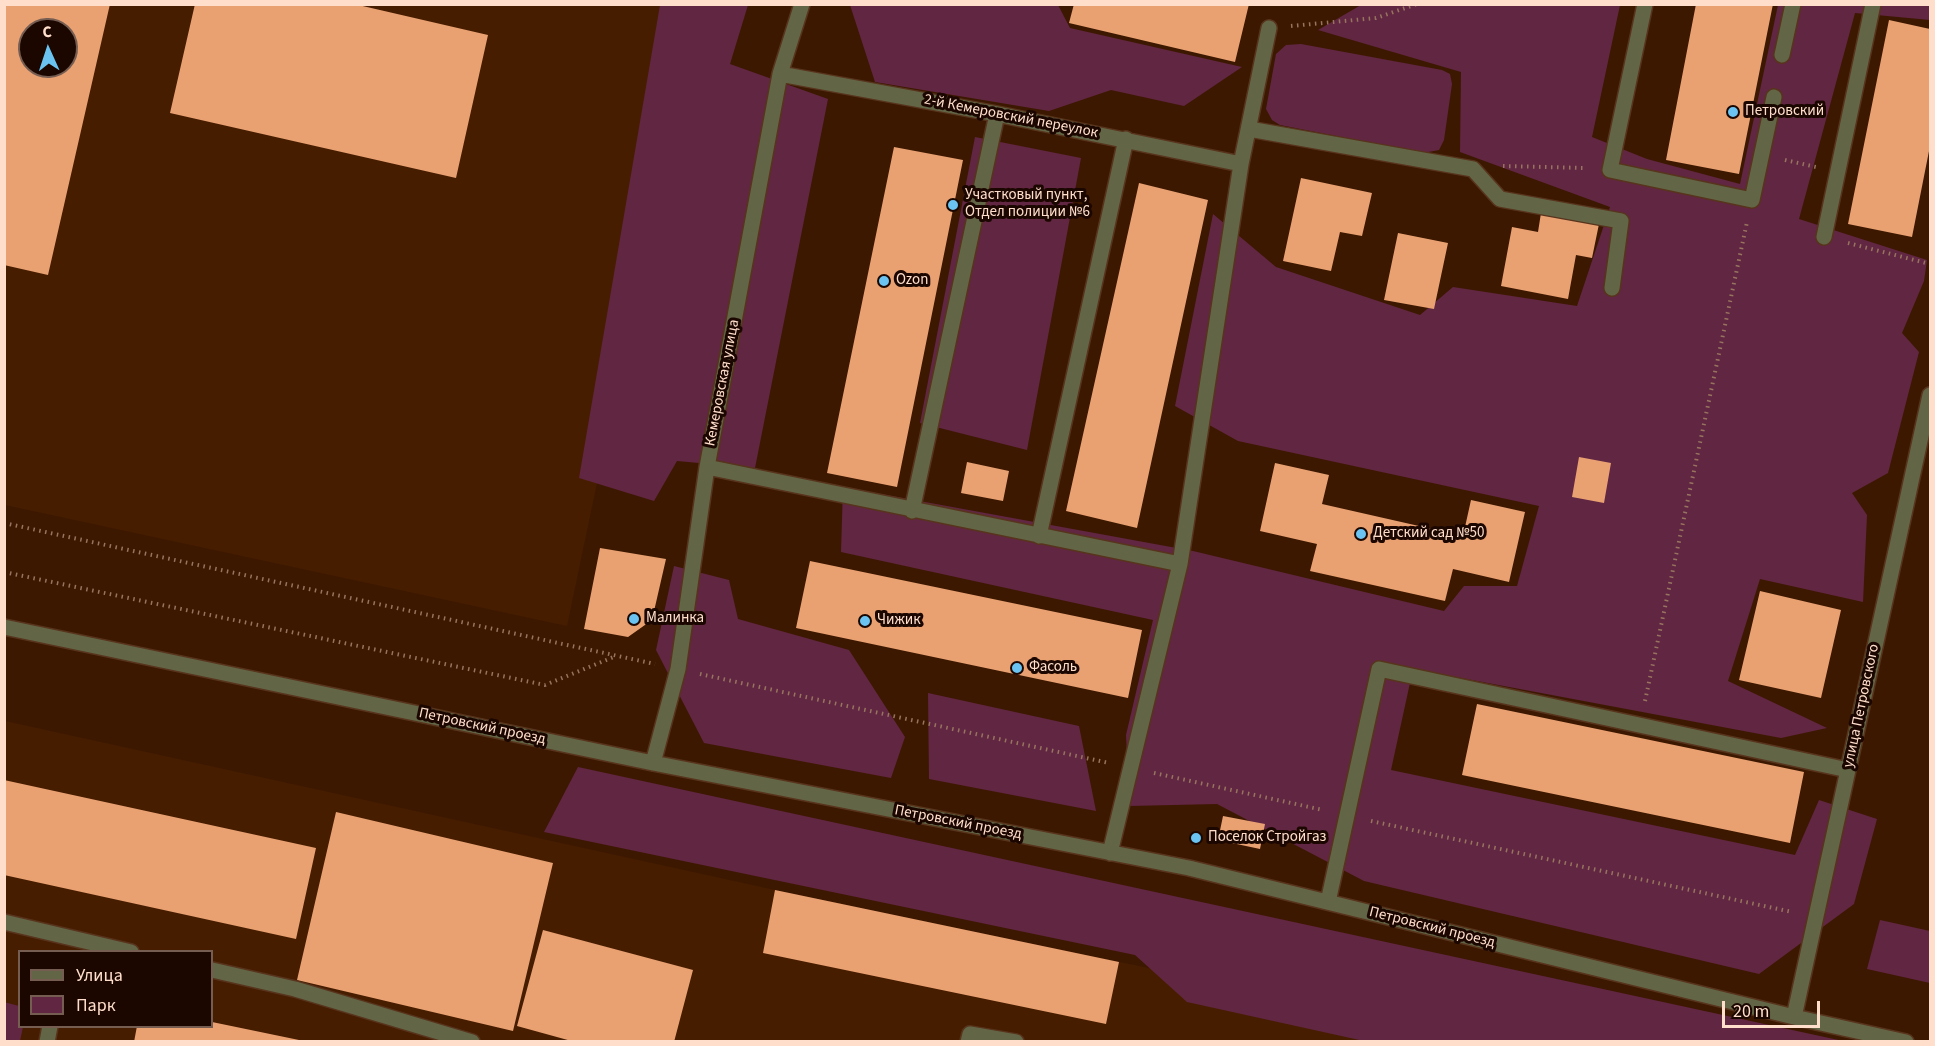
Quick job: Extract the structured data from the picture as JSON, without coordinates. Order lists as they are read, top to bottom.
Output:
{
  "streets": {
    "street": [
      "2-й Кемеровский переулок",
      "Кемеровская улица",
      "улица Петровского",
      "Петровский проезд"
    ]
  },
  "crossings": [
    ["2-й Кемеровский переулок", "Кемеровская улица"],
    ["Кемеровская улица", "Петровский проезд"],
    ["улица Петровского", "Петровский проезд"]
  ],
  "places": [
    "Петровский",
    "Участковый пункт, Отдел полиции №6",
    "Ozon",
    "Детский сад №50",
    "Малинка",
    "Чижик",
    "Фасоль",
    "Поселок Стройгаз"
  ],
  "legend": ["Улица", "Парк"],
  "scale_bar": "20 m",
  "north": "top"
}
